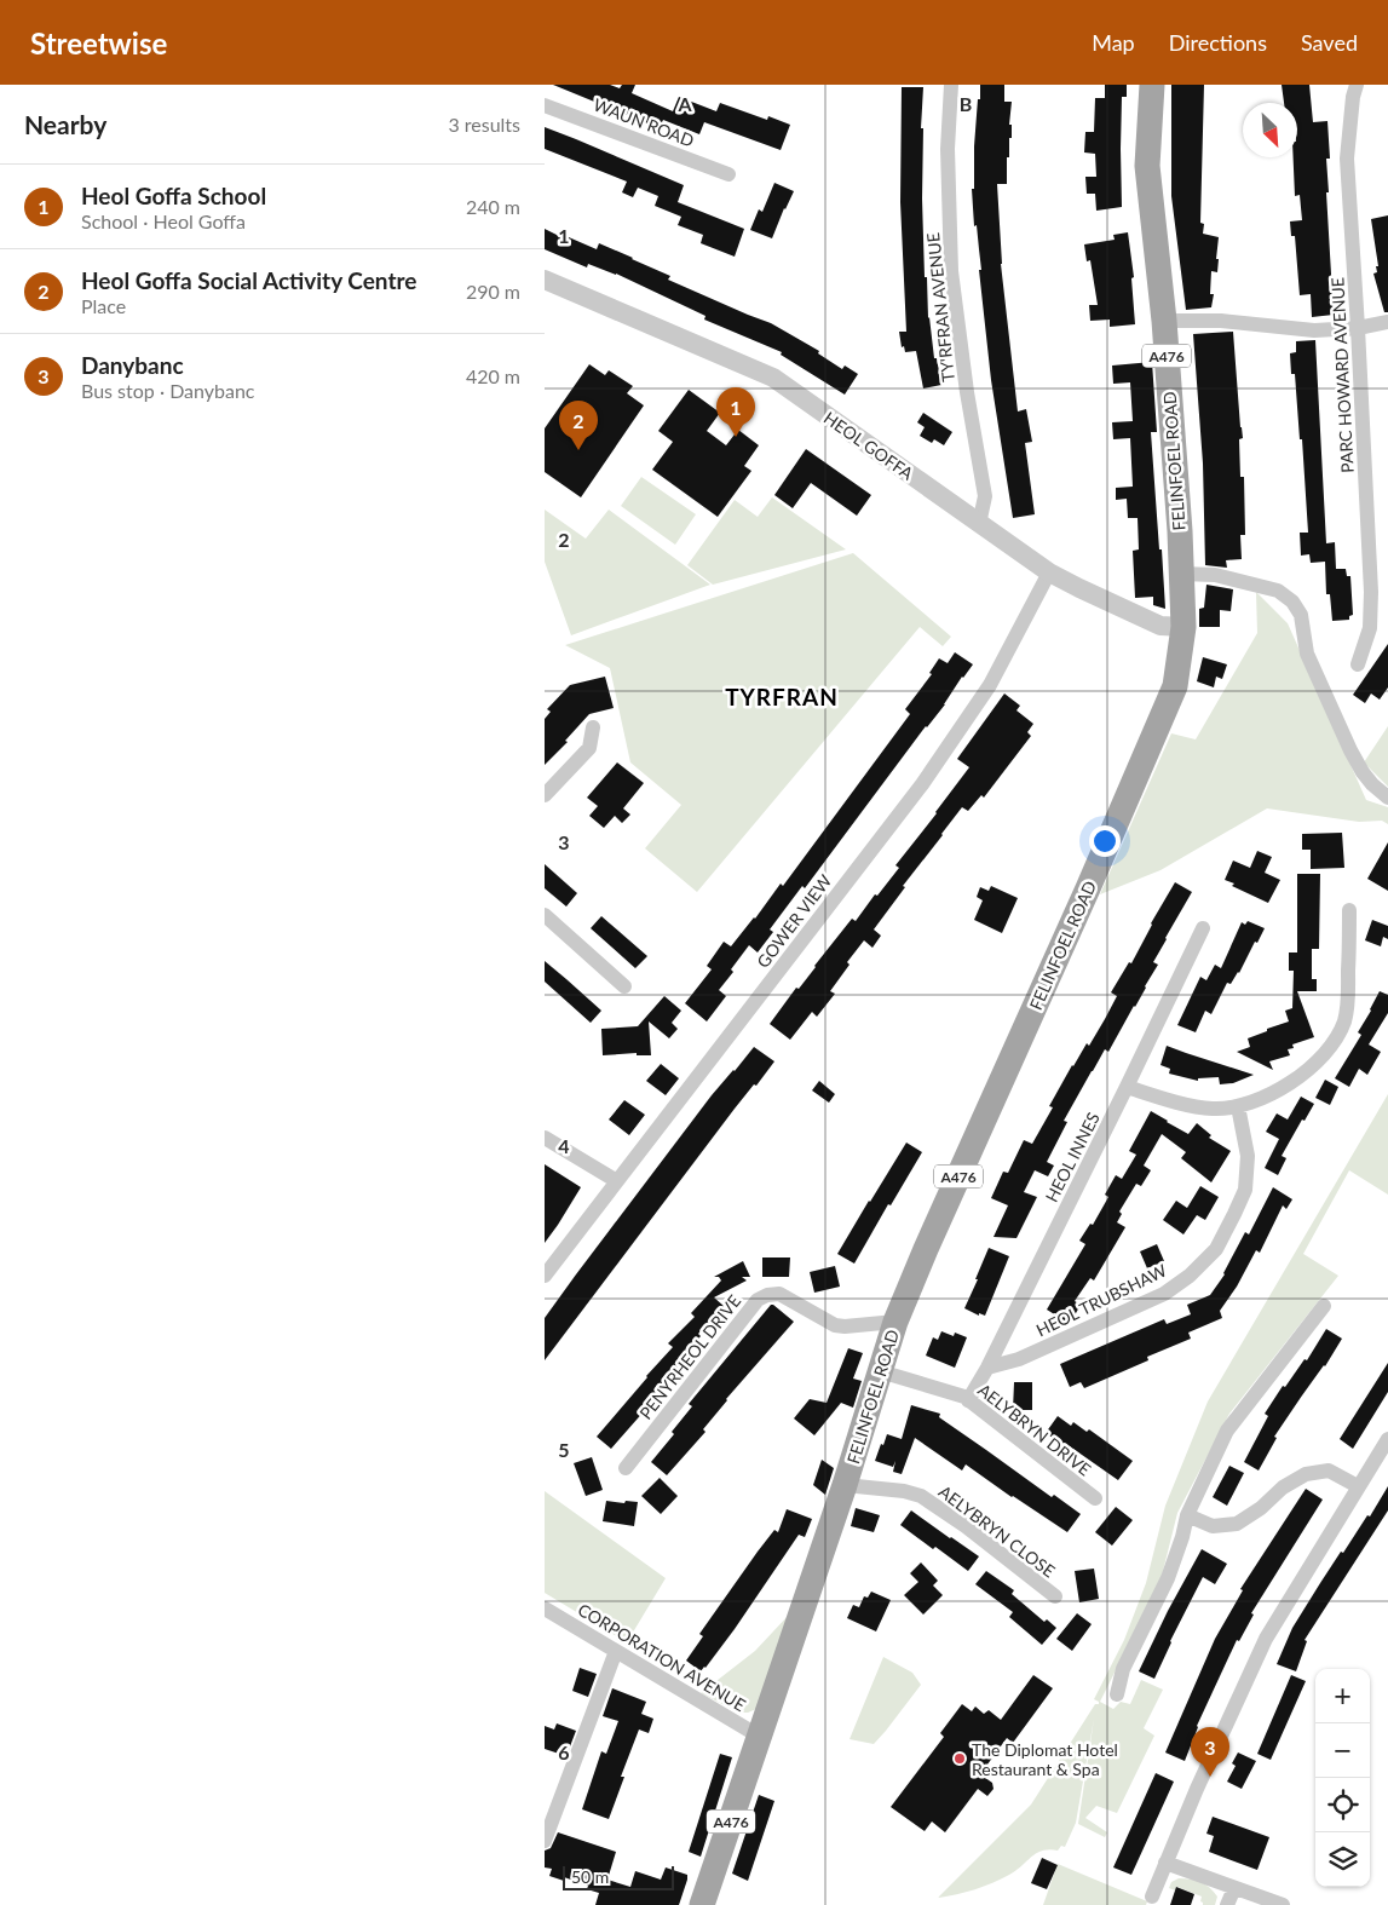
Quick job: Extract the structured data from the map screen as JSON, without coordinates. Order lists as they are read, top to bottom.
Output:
{
  "streets": {
    "main road": ["A476", "FELINFOEL ROAD"],
    "street": [
      "WAUN ROAD",
      "TY'RFRAN AVENUE",
      "PARC HOWARD AVENUE",
      "HEOL GOFFA",
      "GOWER VIEW",
      "HEOL INNES",
      "HEOL TRUBSHAW",
      "PENYRHEOL DRIVE",
      "AELYBRYN DRIVE",
      "AELYBRYN CLOSE",
      "CORPORATION AVENUE"
    ]
  },
  "crossings": [
    ["TY'RFRAN AVENUE", "HEOL GOFFA"],
    ["A476", "FELINFOEL ROAD"],
    ["A476", "CORPORATION AVENUE"],
    ["HEOL GOFFA", "FELINFOEL ROAD"],
    ["HEOL GOFFA", "GOWER VIEW"],
    ["FELINFOEL ROAD", "PENYRHEOL DRIVE"],
    ["FELINFOEL ROAD", "AELYBRYN DRIVE"],
    ["FELINFOEL ROAD", "AELYBRYN CLOSE"],
    ["FELINFOEL ROAD", "CORPORATION AVENUE"],
    ["HEOL INNES", "HEOL TRUBSHAW"],
    ["HEOL INNES", "AELYBRYN DRIVE"]
  ],
  "districts": ["TYRFRAN"],
  "places": ["The Diplomat Hotel Restaurant & Spa"],
  "scale_bar": "50 m",
  "north": "bottom right",
  "page": {
    "header": "Streetwise",
    "nav": ["Map", "Directions", "Saved"],
    "heading": ["Nearby", "3 results"],
    "list": [
      {
        "mark": "1",
        "name": "Heol Goffa School",
        "note": "School · Heol Goffa",
        "value": "240 m"
      },
      {
        "mark": "2",
        "name": "Heol Goffa Social Activity Centre",
        "note": "Place",
        "value": "290 m"
      },
      {
        "mark": "3",
        "name": "Danybanc",
        "note": "Bus stop · Danybanc",
        "value": "420 m"
      }
    ],
    "pins": ["1", "2", "3"],
    "map_buttons": ["+", "−"],
    "scale": "50 m"
  },
  "grid": {
    "columns": ["A", "B"],
    "rows": [
      "1",
      "2",
      "3",
      "4",
      "5",
      "6"
    ]
  }
}
